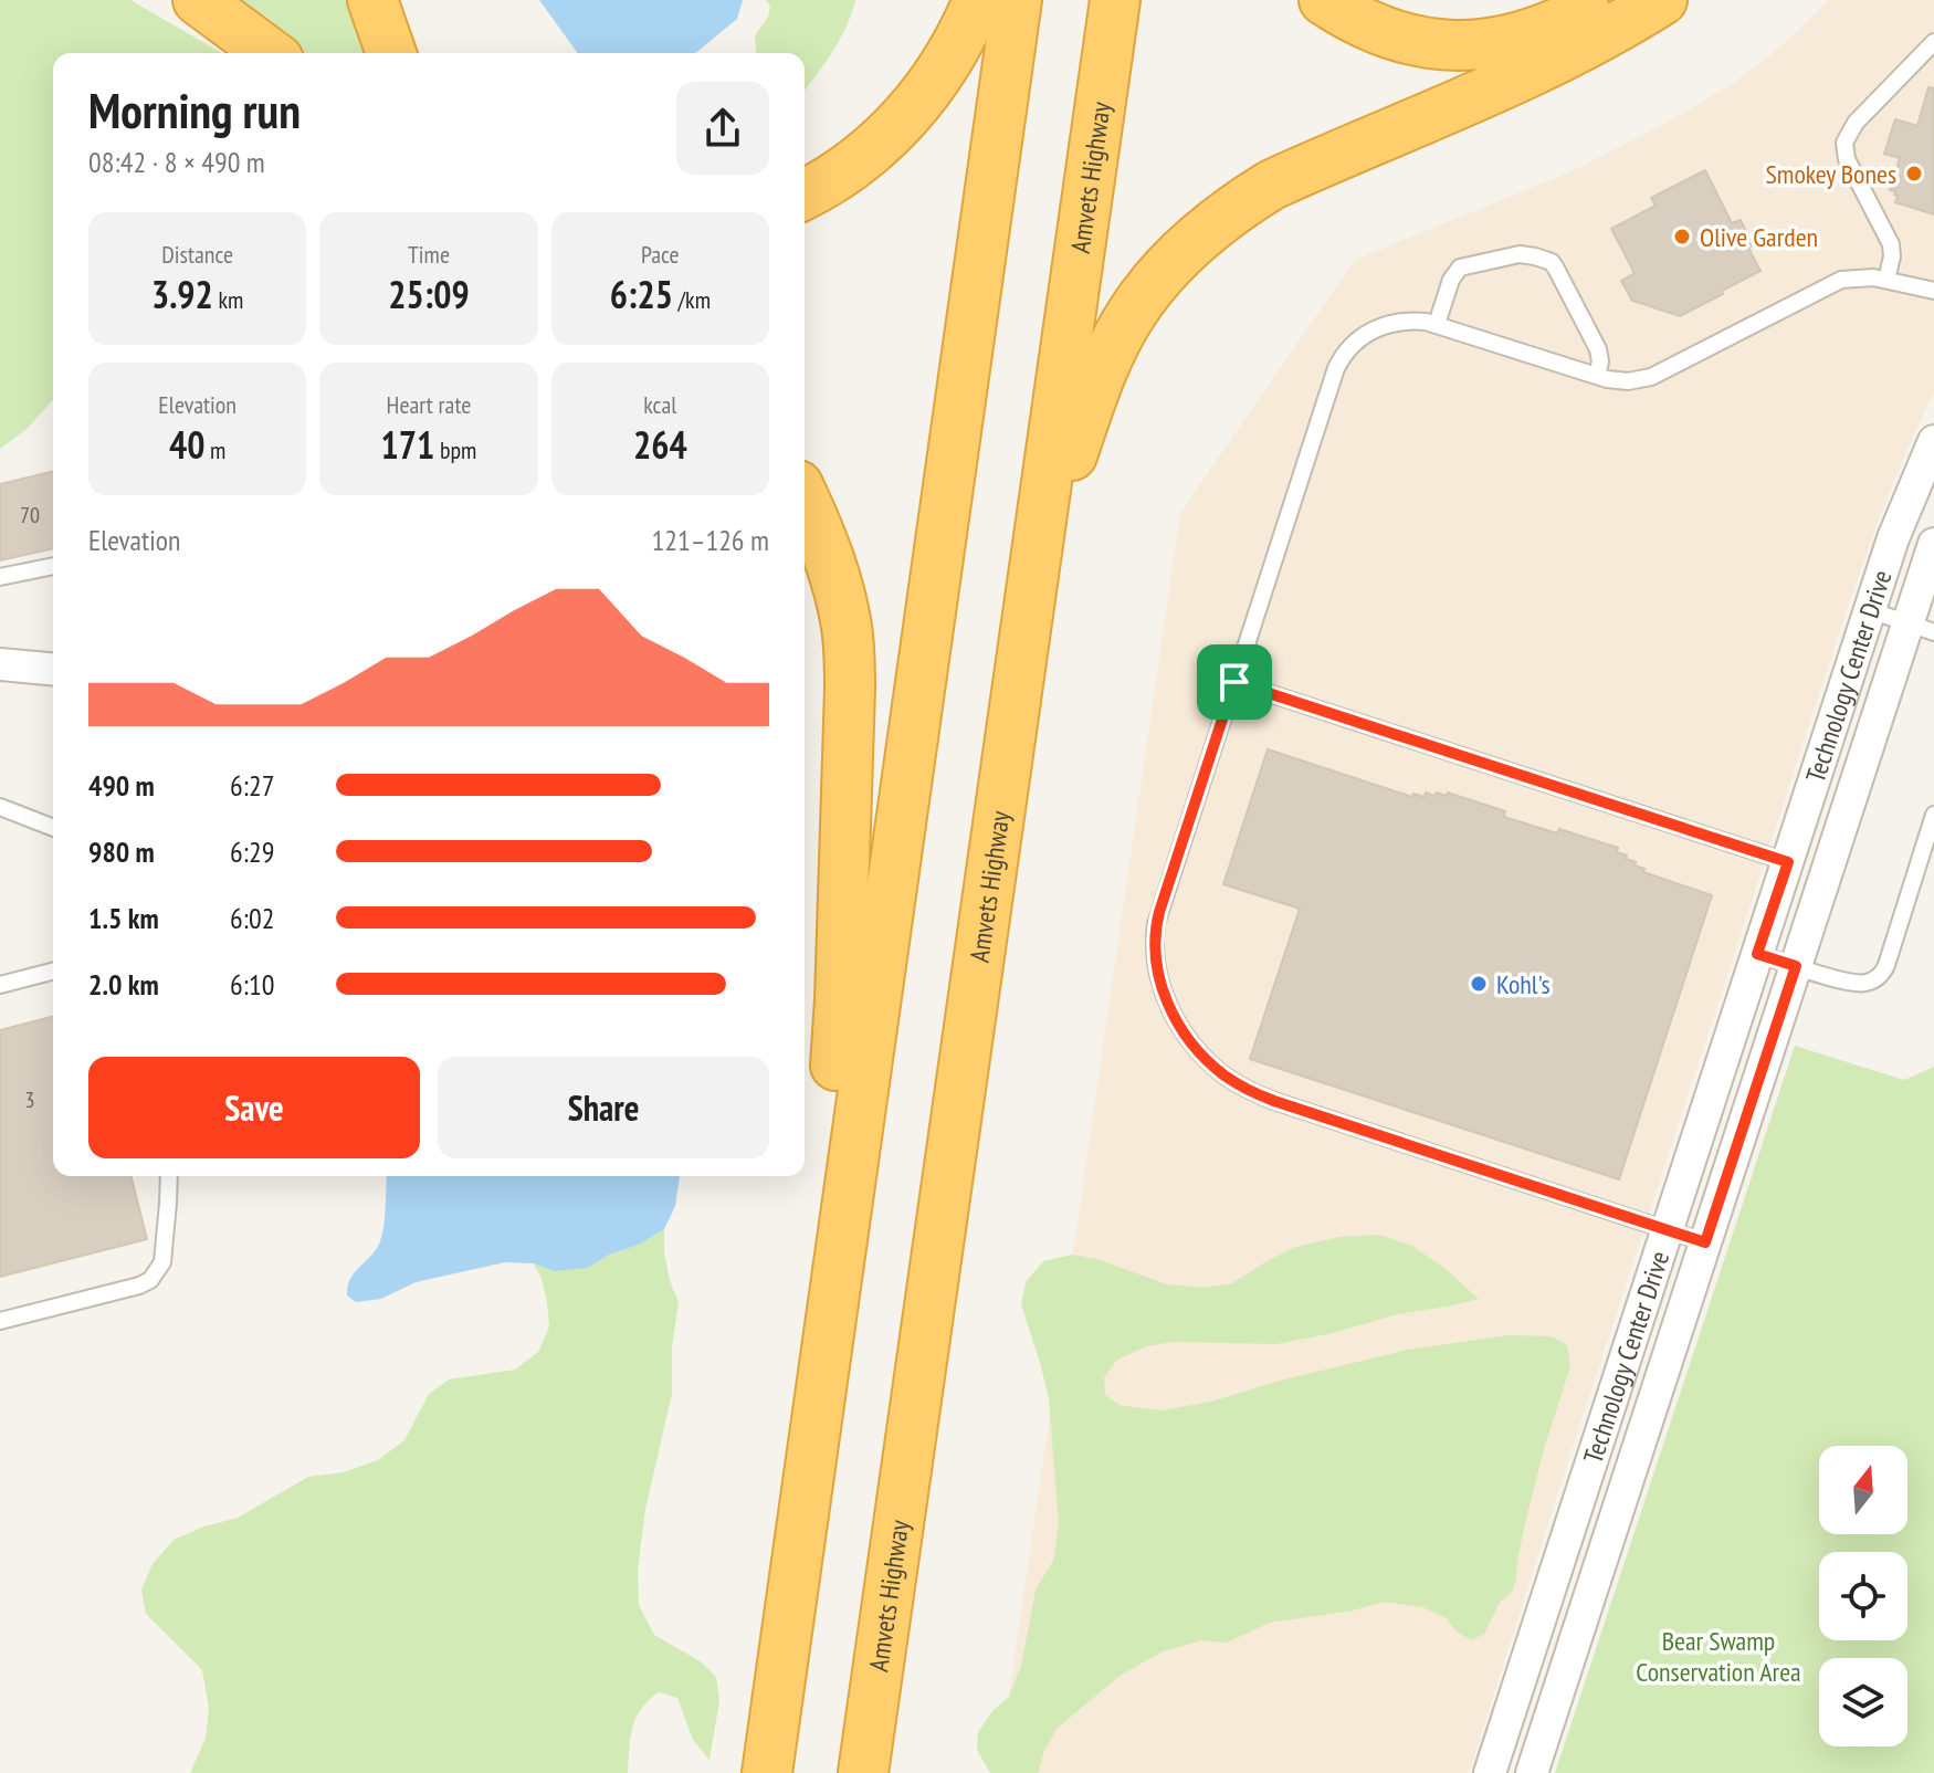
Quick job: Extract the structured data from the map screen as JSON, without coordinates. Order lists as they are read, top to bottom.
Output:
{
  "streets": {
    "highway": ["Amvets Highway"],
    "street": ["Technology Center Drive"]
  },
  "parks": ["Bear Swamp Conservation Area"],
  "places": ["Smokey Bones", "Olive Garden", "Kohl's"],
  "house_numbers": ["70", "3"],
  "north": "top",
  "page": {
    "heading": ["Morning run", "08:42 · 8 × 490 m"],
    "stats": [
      ["Distance", "3.92 km"],
      ["Time", "25:09"],
      ["Pace", "6:25 /km"],
      ["Elevation", "40 m"],
      ["Heart rate", "171 bpm"],
      ["kcal", "264"]
    ],
    "chart": ["Elevation", "121–126 m"],
    "list": [
      {
        "name": "490 m",
        "note": "6:27"
      },
      {
        "name": "980 m",
        "note": "6:29"
      },
      {
        "name": "1.5 km",
        "note": "6:02"
      },
      {
        "name": "2.0 km",
        "note": "6:10"
      }
    ],
    "buttons": ["Save", "Share"]
  }
}
